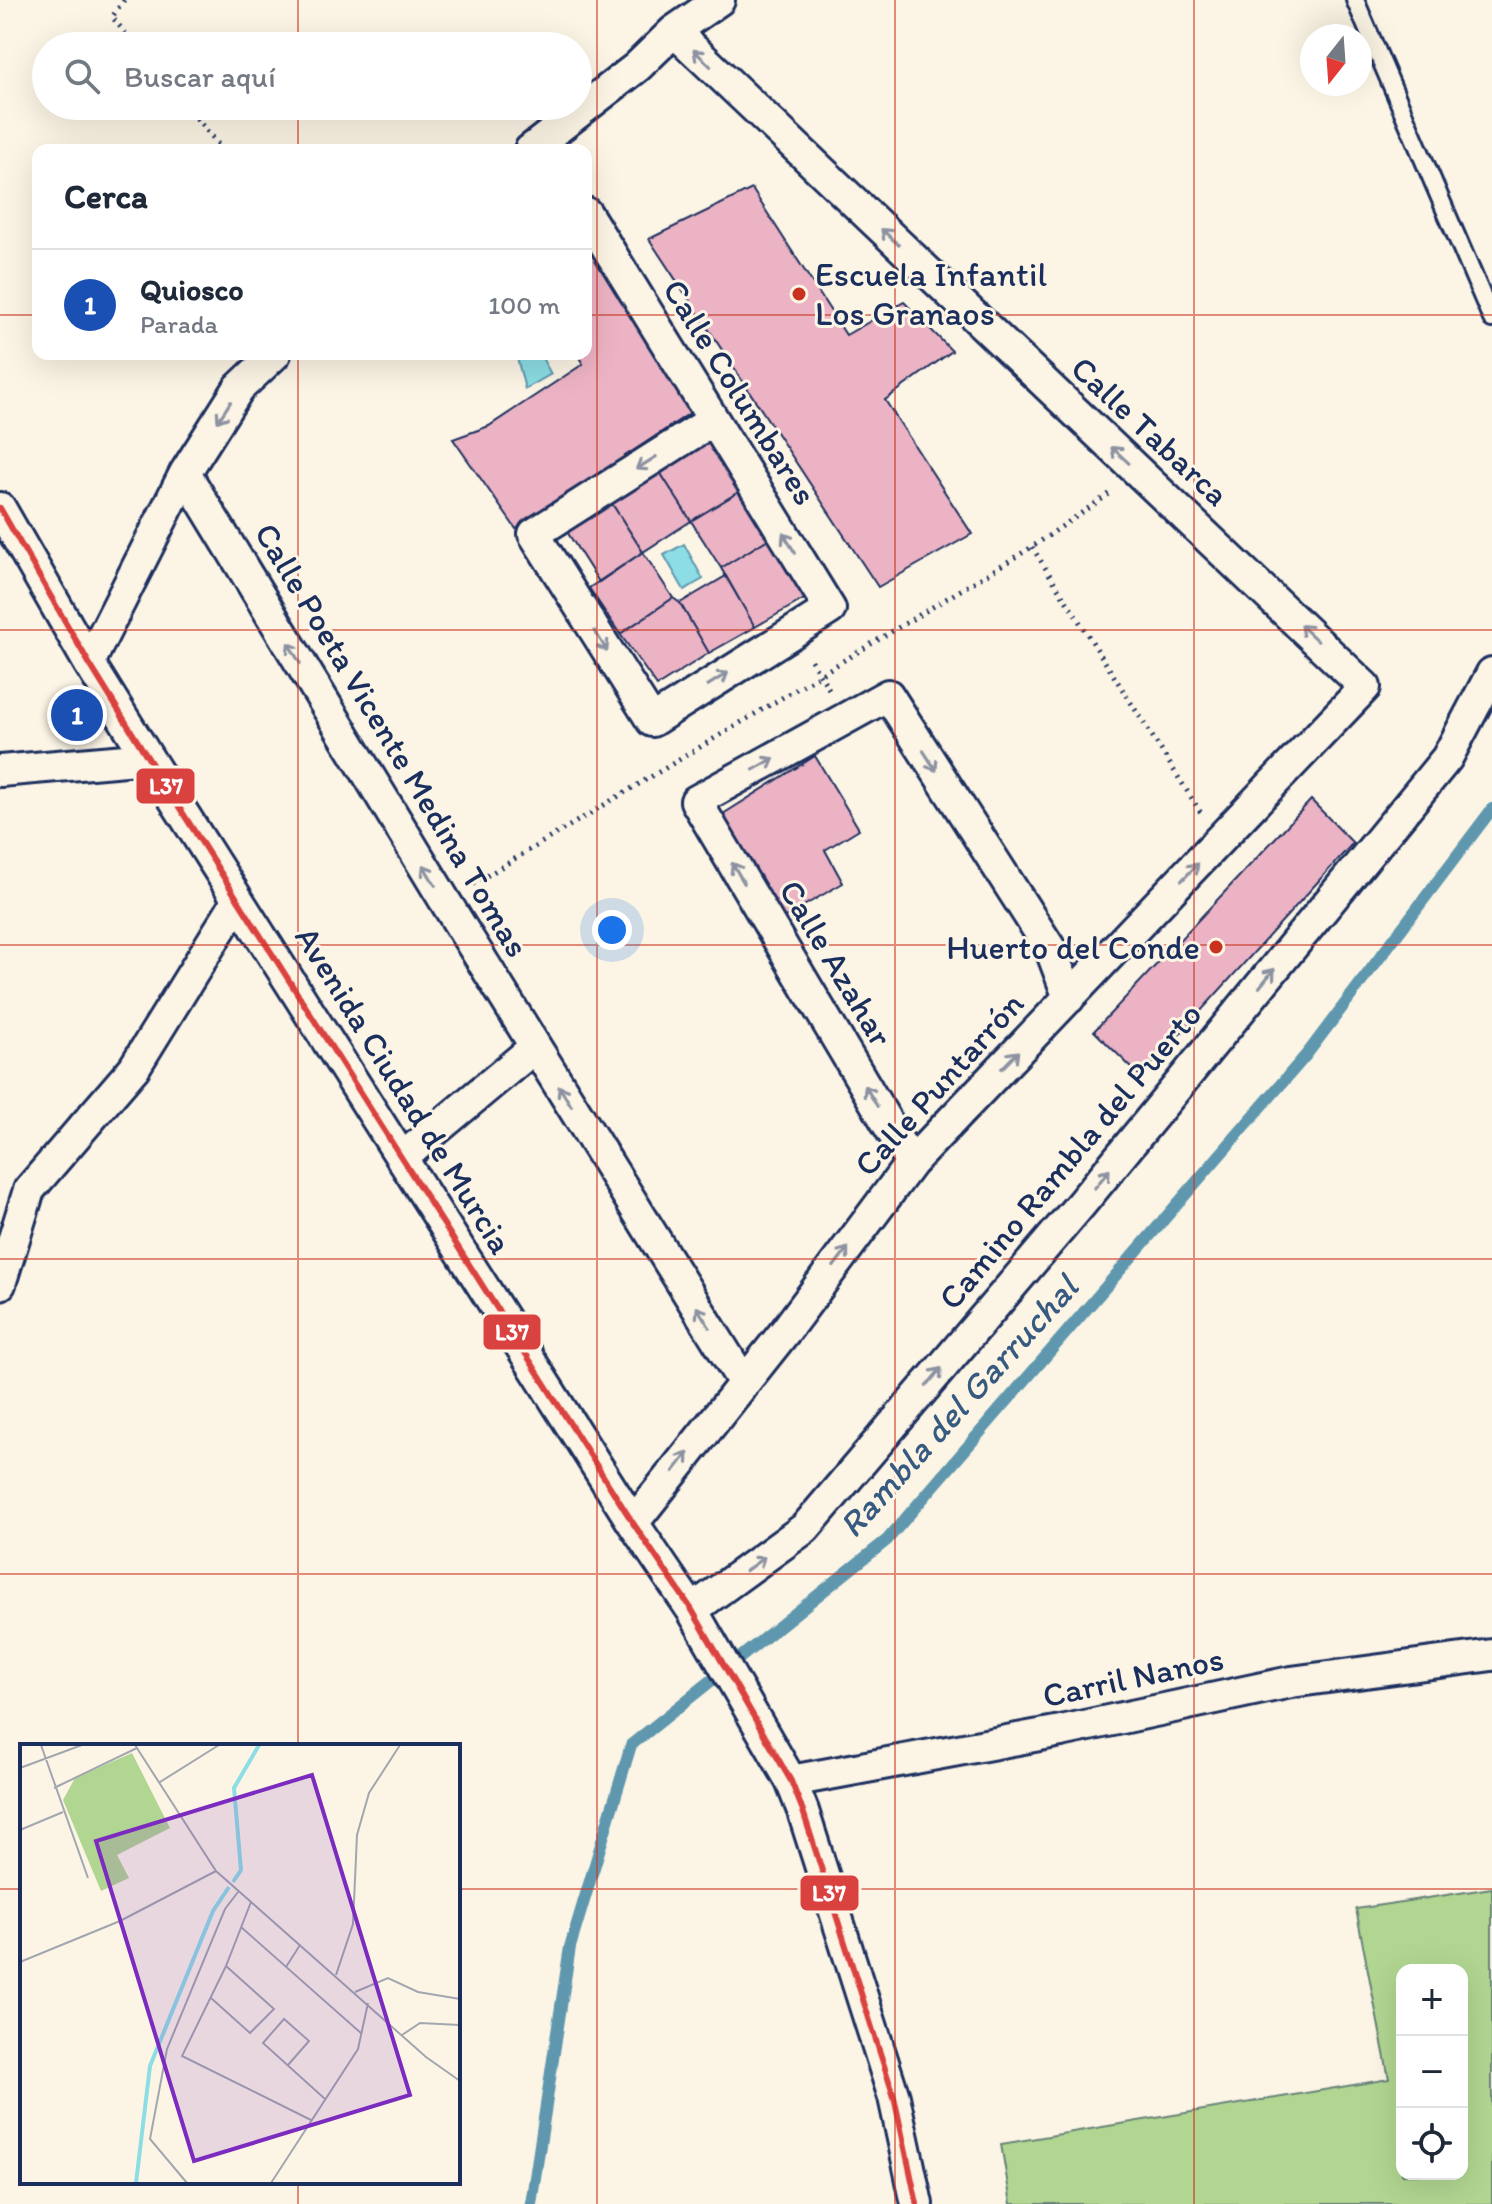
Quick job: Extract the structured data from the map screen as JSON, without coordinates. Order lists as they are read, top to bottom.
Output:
{
  "streets": {
    "street": [
      "Calle Columbares",
      "Calle Tabarca",
      "Calle Poeta Vicente Medina Tomas",
      "Calle Azahar",
      "Calle Puntarrón",
      "Avenida Ciudad de Murcia",
      "Camino Rambla del Puerto",
      "Carril Nanos"
    ]
  },
  "crossings": [
    ["Calle Tabarca", "Calle Puntarrón"],
    ["Calle Poeta Vicente Medina Tomas", "Calle Puntarrón"],
    ["Calle Azahar", "Calle Puntarrón"],
    ["Calle Puntarrón", "Avenida Ciudad de Murcia"],
    ["Avenida Ciudad de Murcia", "Camino Rambla del Puerto"],
    ["Avenida Ciudad de Murcia", "Carril Nanos"]
  ],
  "one_way": [
    "Calle Columbares",
    "Calle Tabarca",
    "Calle Poeta Vicente Medina Tomas",
    "Calle Puntarrón",
    "Camino Rambla del Puerto"
  ],
  "water": ["Rambla del Garruchal"],
  "places": ["Escuela Infantil Los Granaos", "Huerto del Conde"],
  "lines": ["transit line L37"],
  "north": "bottom",
  "page": {
    "search": "Buscar aquí",
    "heading": "Cerca",
    "list": [
      {
        "mark": "1",
        "name": "Quiosco",
        "note": "Parada",
        "value": "100 m"
      }
    ],
    "pins": "1",
    "map_buttons": ["+", "−"]
  }
}
